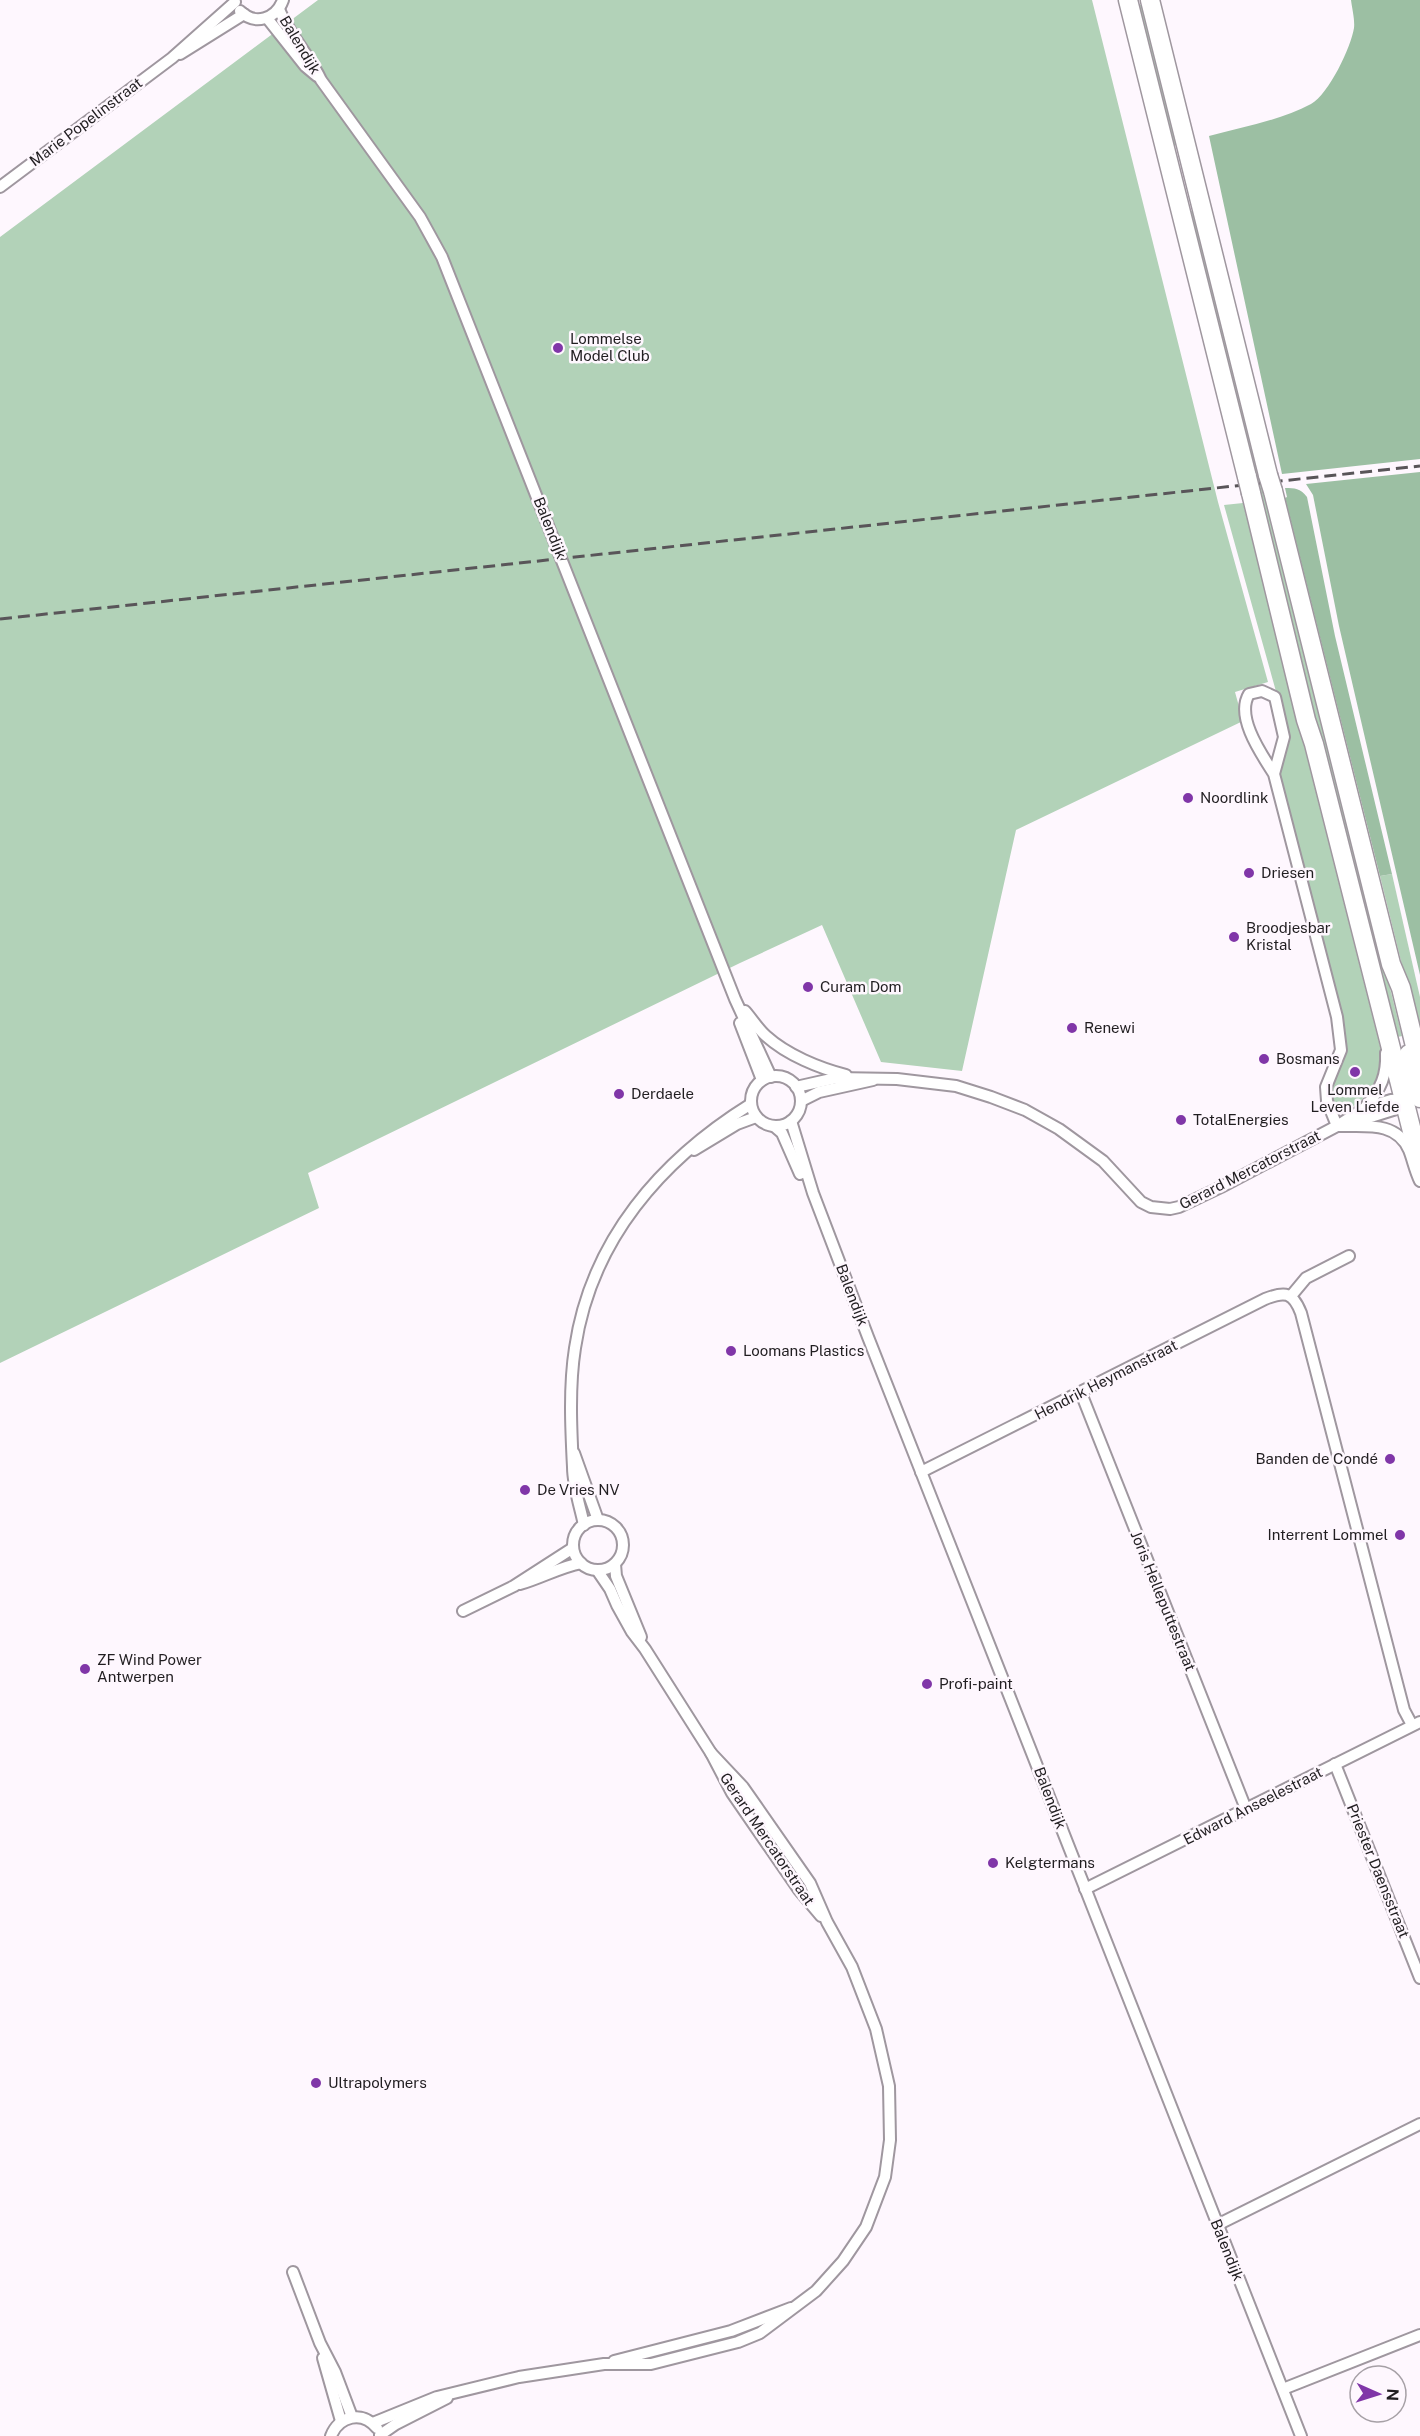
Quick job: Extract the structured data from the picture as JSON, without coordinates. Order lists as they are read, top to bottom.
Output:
{
  "streets": {
    "street": [
      "Balendijk",
      "Marie Popelinstraat",
      "Gerard Mercatorstraat",
      "Hendrik Heymanstraat",
      "Joris Helleputtestraat",
      "Edward Anseelestraat",
      "Priester Daensstraat"
    ]
  },
  "crossings": [
    ["Balendijk", "Gerard Mercatorstraat"],
    ["Balendijk", "Hendrik Heymanstraat"],
    ["Balendijk", "Edward Anseelestraat"],
    ["Hendrik Heymanstraat", "Joris Helleputtestraat"],
    ["Joris Helleputtestraat", "Edward Anseelestraat"],
    ["Edward Anseelestraat", "Priester Daensstraat"]
  ],
  "places": [
    "Lommelse Model Club",
    "Noordlink",
    "Driesen",
    "Broodjesbar Kristal",
    "Curam Dom",
    "Renewi",
    "Bosmans",
    "Lommel Leven Liefde",
    "Derdaele",
    "TotalEnergies",
    "Loomans Plastics",
    "Banden de Condé",
    "De Vries NV",
    "Interrent Lommel",
    "ZF Wind Power Antwerpen",
    "Profi-paint",
    "Kelgtermans",
    "Ultrapolymers"
  ],
  "north": "right"
}
